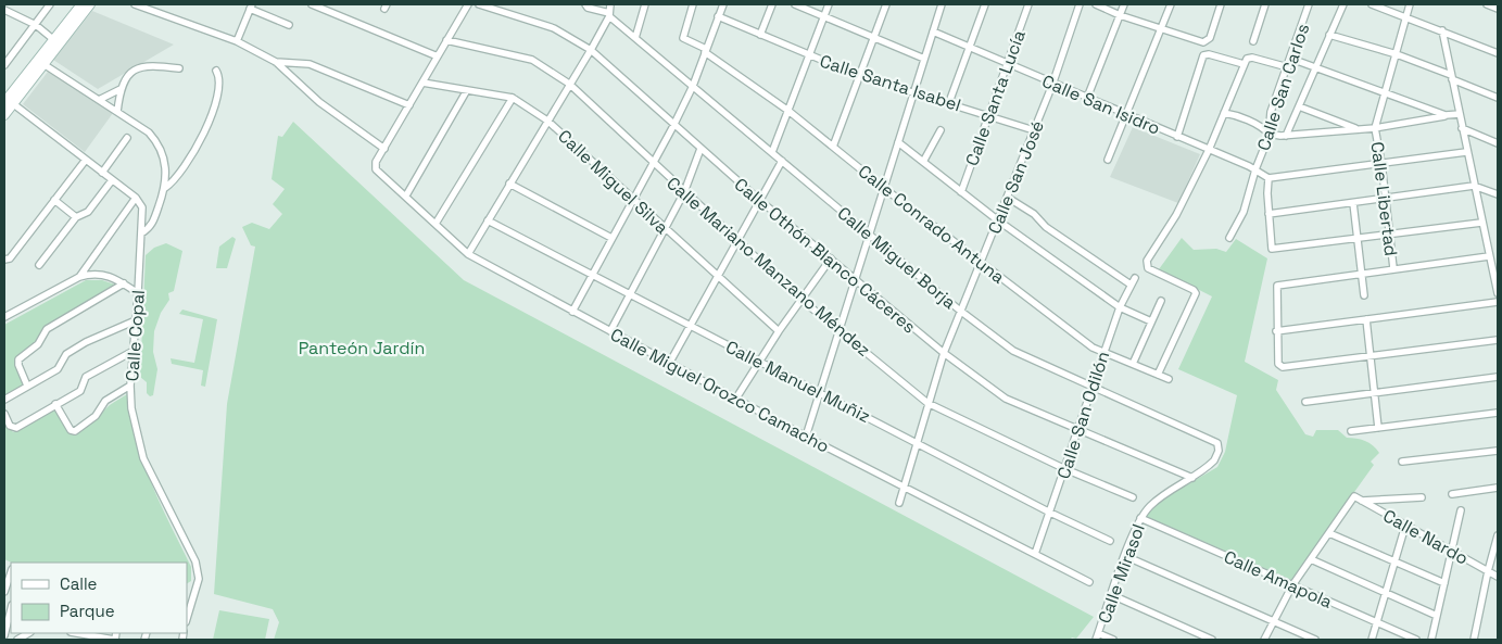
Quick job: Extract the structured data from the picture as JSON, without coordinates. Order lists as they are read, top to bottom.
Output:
{
  "streets": {
    "street": [
      "Calle Santa Isabel",
      "Calle San Carlos",
      "Calle Santa Lucía",
      "Calle San Isidro",
      "Calle San José",
      "Calle Miguel Silva",
      "Calle Libertad",
      "Calle Conrado Antuna",
      "Calle Othón Blanco Cáceres",
      "Calle Miguel Borja",
      "Calle Mariano Manzano Méndez",
      "Calle Copal",
      "Calle Manuel Muñiz",
      "Calle Miguel Orozco Camacho",
      "Calle San Odilón",
      "Calle Nardo",
      "Calle Mirasol",
      "Calle Amapola"
    ]
  },
  "crossings": [
    ["Calle Santa Isabel", "Calle Santa Lucía"],
    ["Calle Santa Isabel", "Calle San José"],
    ["Calle San Carlos", "Calle San Isidro"],
    ["Calle Santa Lucía", "Calle San Isidro"],
    ["Calle San Isidro", "Calle San José"],
    ["Calle San José", "Calle Conrado Antuna"],
    ["Calle San José", "Calle Othón Blanco Cáceres"],
    ["Calle San José", "Calle Miguel Borja"],
    ["Calle San José", "Calle Mariano Manzano Méndez"],
    ["Calle San José", "Calle Manuel Muñiz"],
    ["Calle San José", "Calle Miguel Orozco Camacho"],
    ["Calle Conrado Antuna", "Calle San Odilón"],
    ["Calle Othón Blanco Cáceres", "Calle San Odilón"],
    ["Calle Othón Blanco Cáceres", "Calle Mirasol"],
    ["Calle Miguel Borja", "Calle San Odilón"],
    ["Calle Miguel Borja", "Calle Mirasol"],
    ["Calle Mariano Manzano Méndez", "Calle San Odilón"],
    ["Calle Manuel Muñiz", "Calle San Odilón"],
    ["Calle Miguel Orozco Camacho", "Calle San Odilón"],
    ["Calle Mirasol", "Calle Amapola"]
  ],
  "parks": ["Panteón Jardín"],
  "legend": ["Calle", "Parque"]
}
